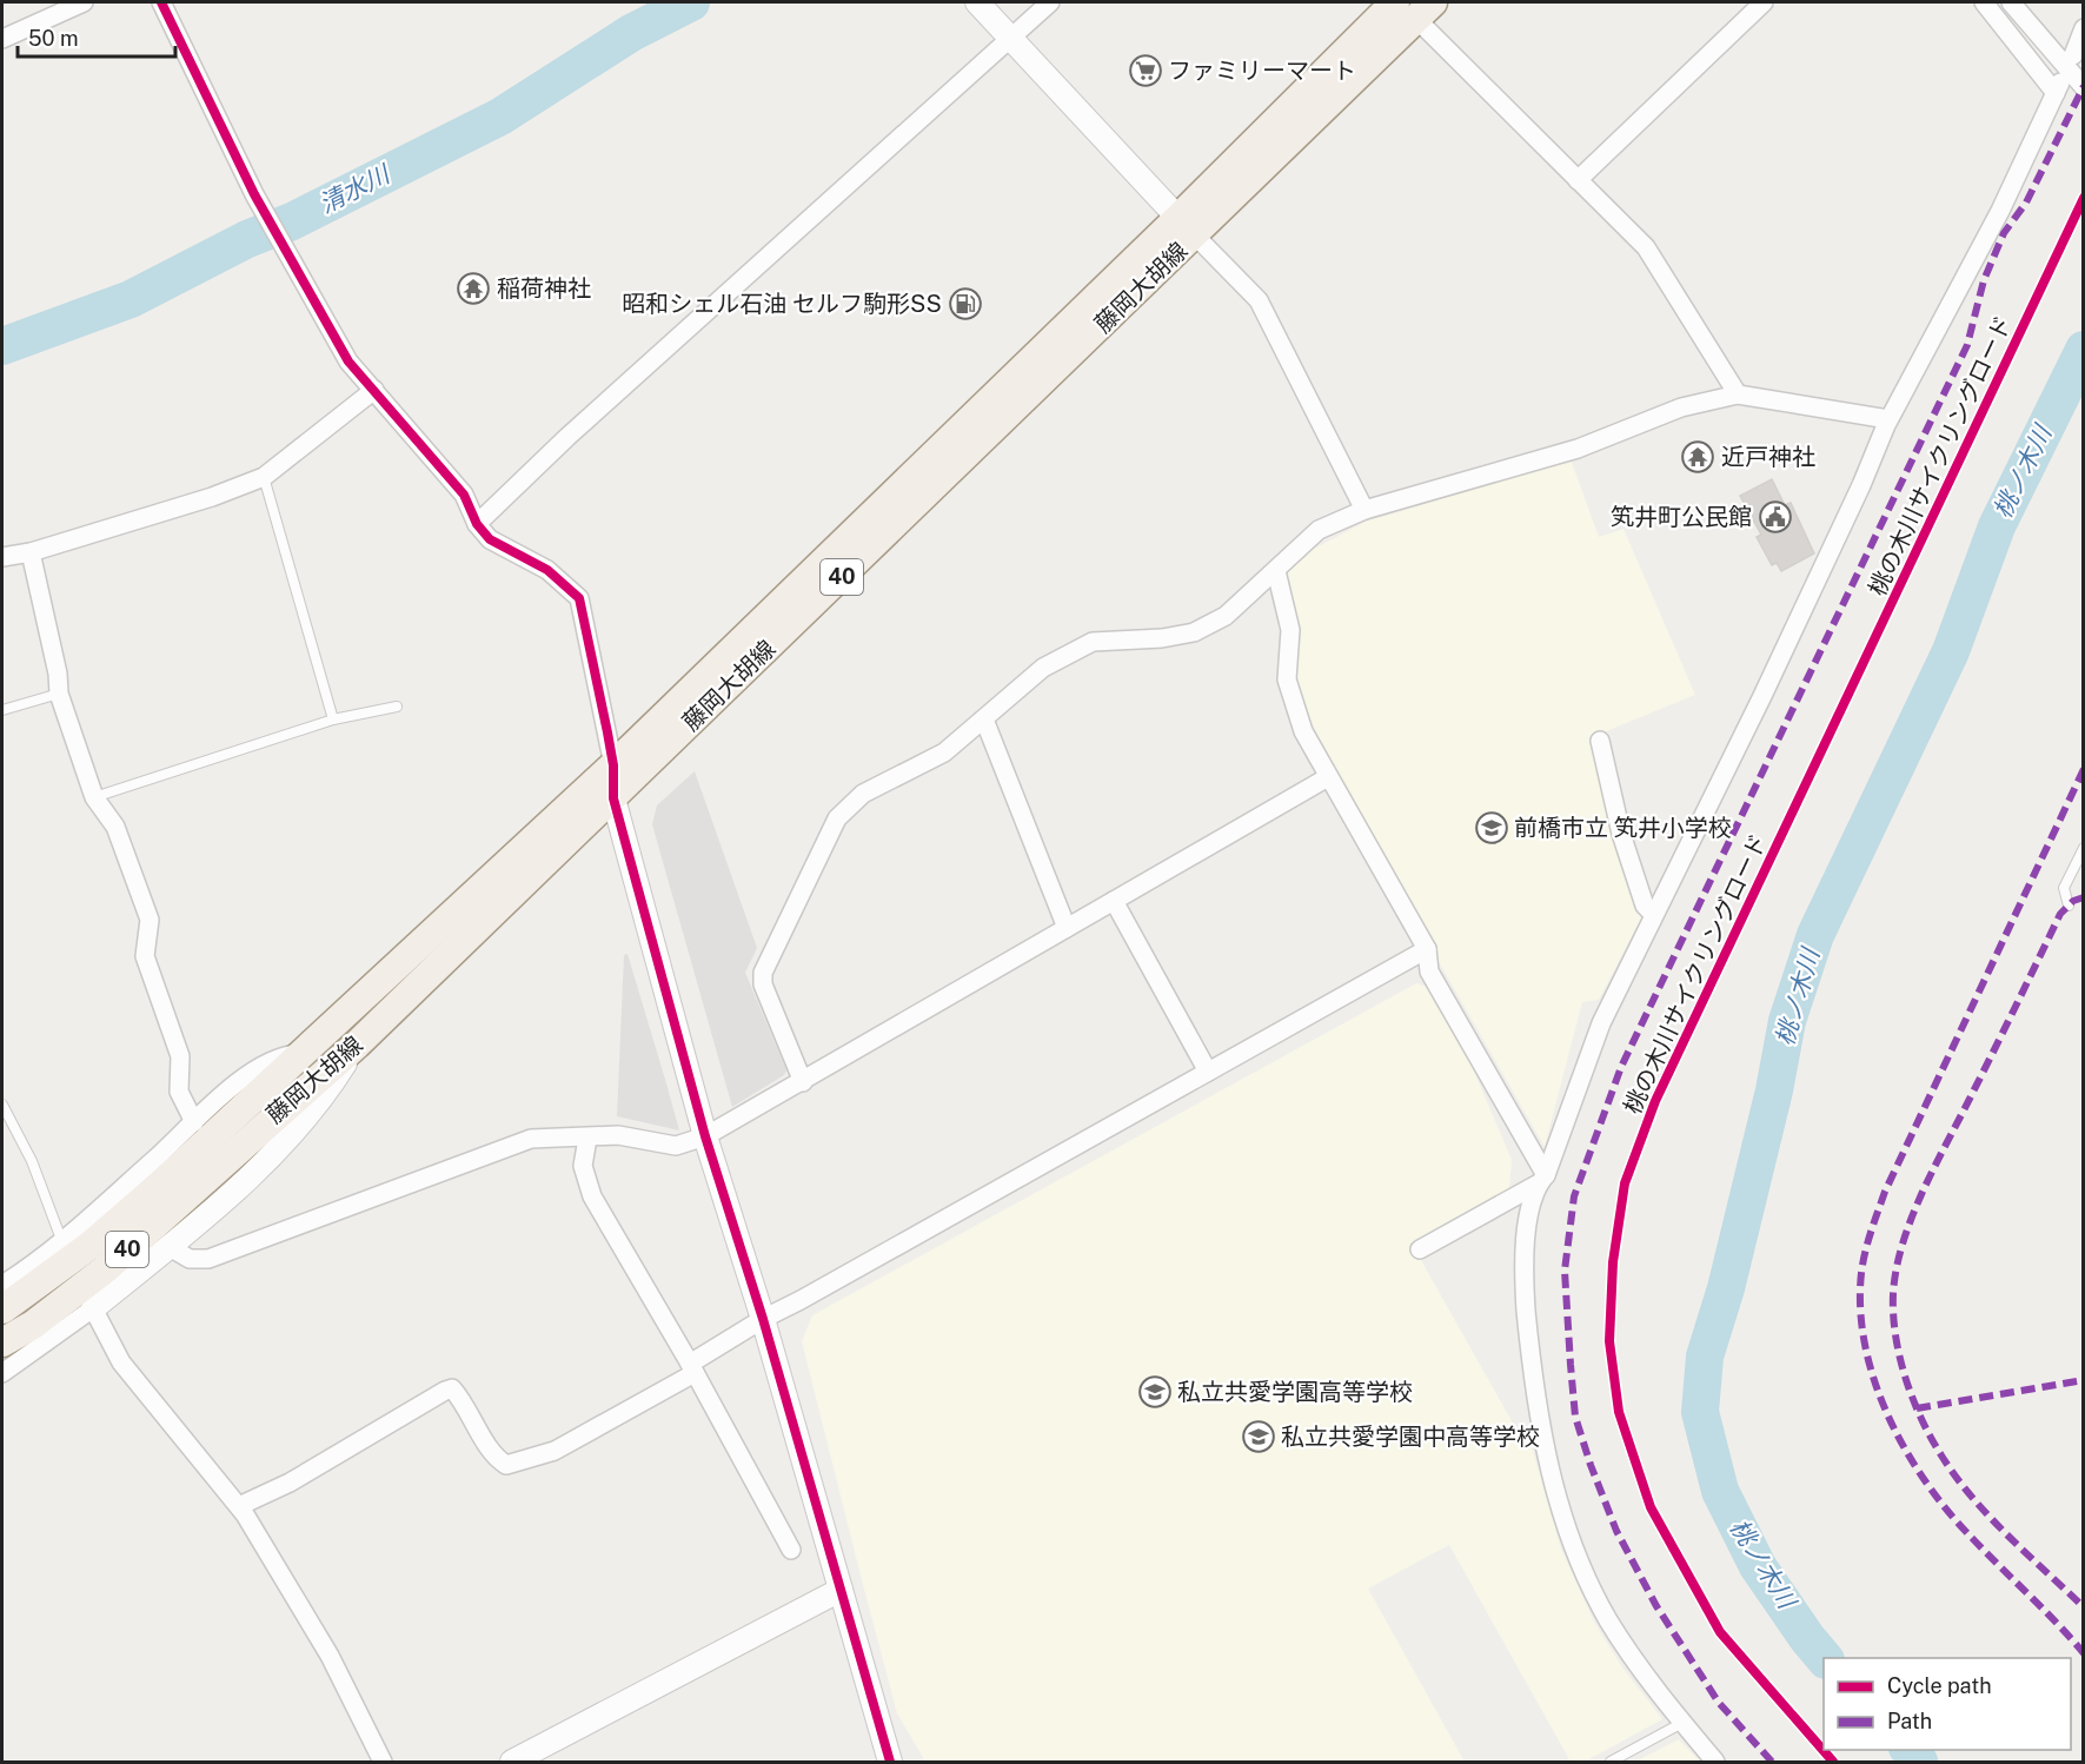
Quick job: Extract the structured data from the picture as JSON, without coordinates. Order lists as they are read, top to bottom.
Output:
{
  "streets": {
    "main road": ["藤岡大胡線", "40"],
    "cycle path": ["桃の木川サイクリングロード"]
  },
  "water": ["清水川", "桃ノ木川"],
  "places": {
    "supermarket": ["ファミリーマート"],
    "temple": ["稲荷神社", "近戸神社"],
    "fuel station": ["昭和シェル石油 セルフ駒形SS"],
    "public building": ["笂井町公民館"],
    "school or university": ["前橋市立 笂井小学校", "私立共愛学園高等学校", "私立共愛学園中高等学校"]
  },
  "legend": ["Cycle path", "Path"],
  "scale_bar": "50 m"
}
